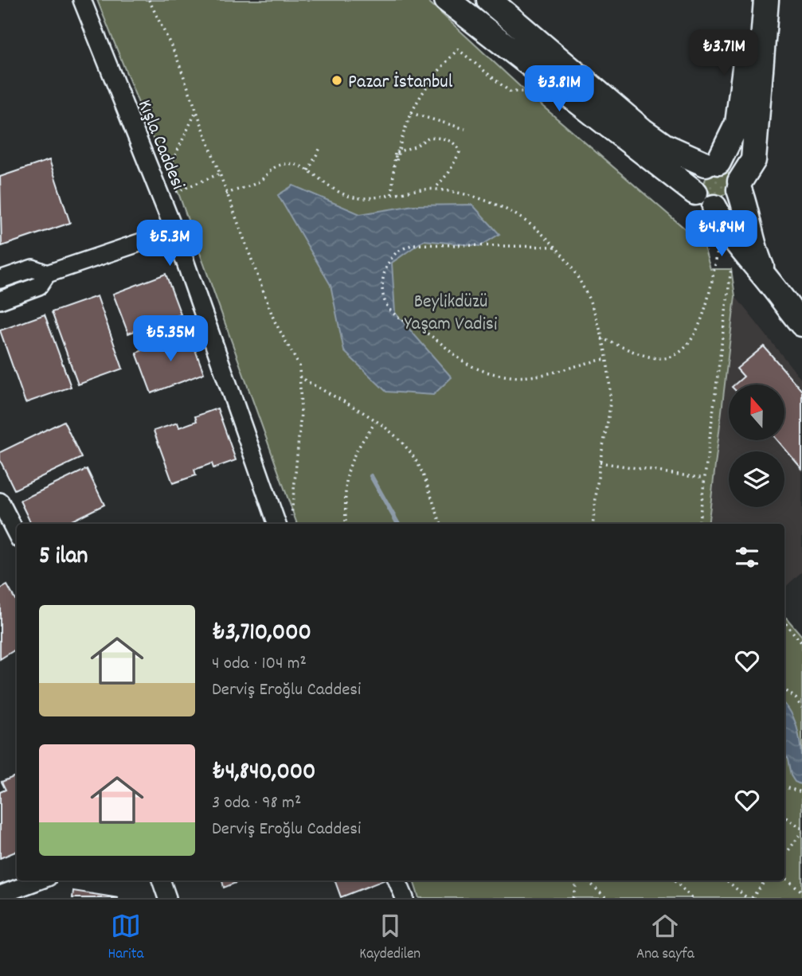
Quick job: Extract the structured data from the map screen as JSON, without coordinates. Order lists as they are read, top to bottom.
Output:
{
  "streets": {
    "street": ["Kışla Caddesi"]
  },
  "parks": ["Beylikdüzü Yaşam Vadisi"],
  "places": ["Pazar İstanbul"],
  "north": "top",
  "page": {
    "price": [
      "₺3.71M",
      "₺3.81M",
      "₺4.84M",
      "₺5.3M",
      "₺5.35M"
    ],
    "heading": "5 ilan",
    "list": [
      {
        "name": "₺3,710,000",
        "note": "4 oda · 104 m² · Derviş Eroğlu Caddesi"
      },
      {
        "name": "₺4,840,000",
        "note": "3 oda · 98 m² · Derviş Eroğlu Caddesi"
      }
    ],
    "tabs": ["Harita", "Kaydedilen", "Ana sayfa"]
  }
}
